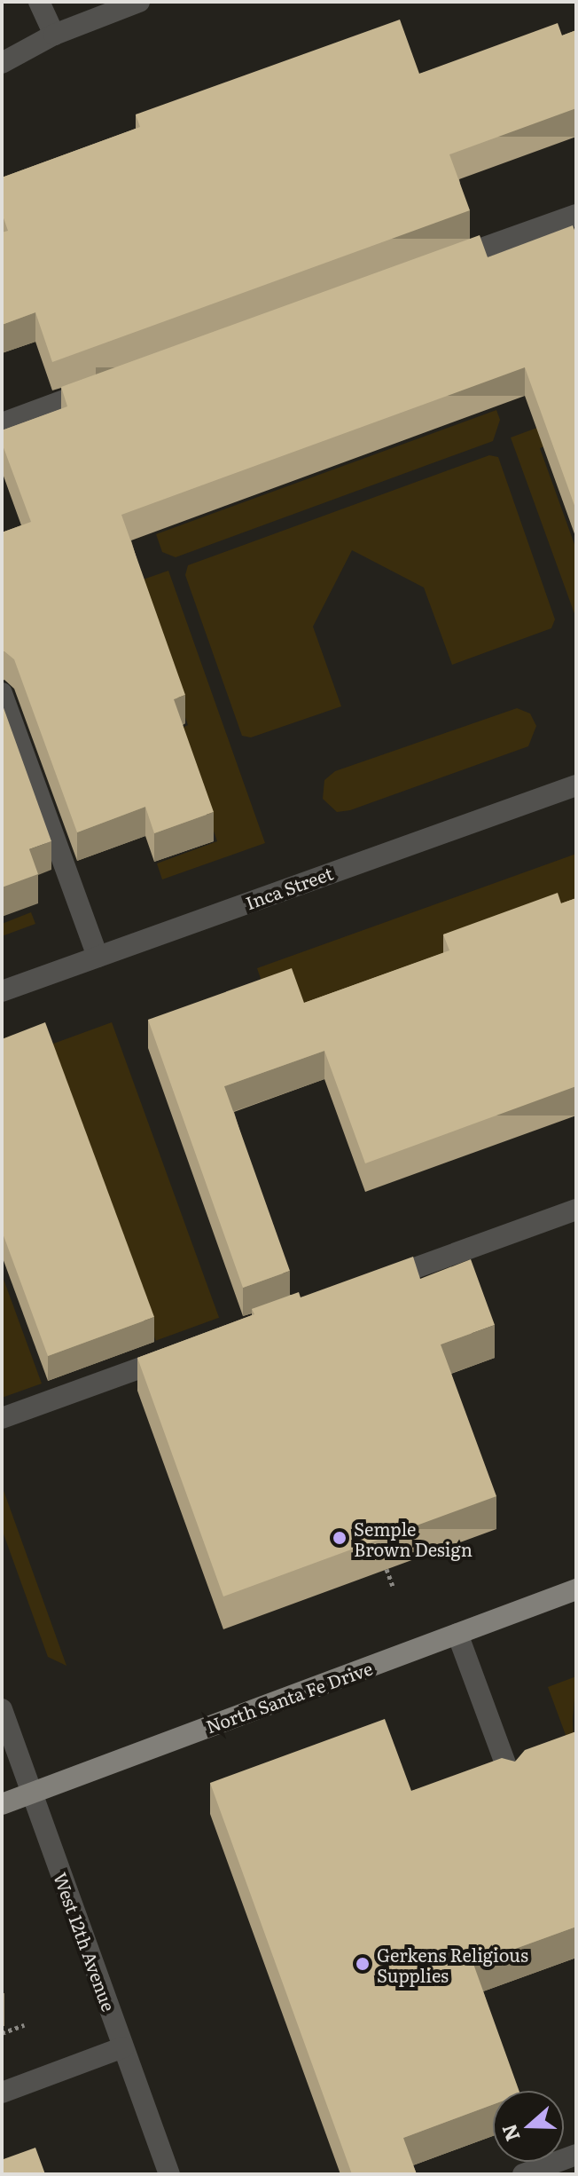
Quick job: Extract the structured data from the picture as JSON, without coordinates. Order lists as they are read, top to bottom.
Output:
{
  "streets": {
    "main road": ["North Santa Fe Drive"],
    "street": ["Inca Street", "West 12th Avenue"]
  },
  "crossings": [
    ["North Santa Fe Drive", "West 12th Avenue"]
  ],
  "places": ["Semple Brown Design", "Gerkens Religious Supplies"],
  "north": "left"
}
